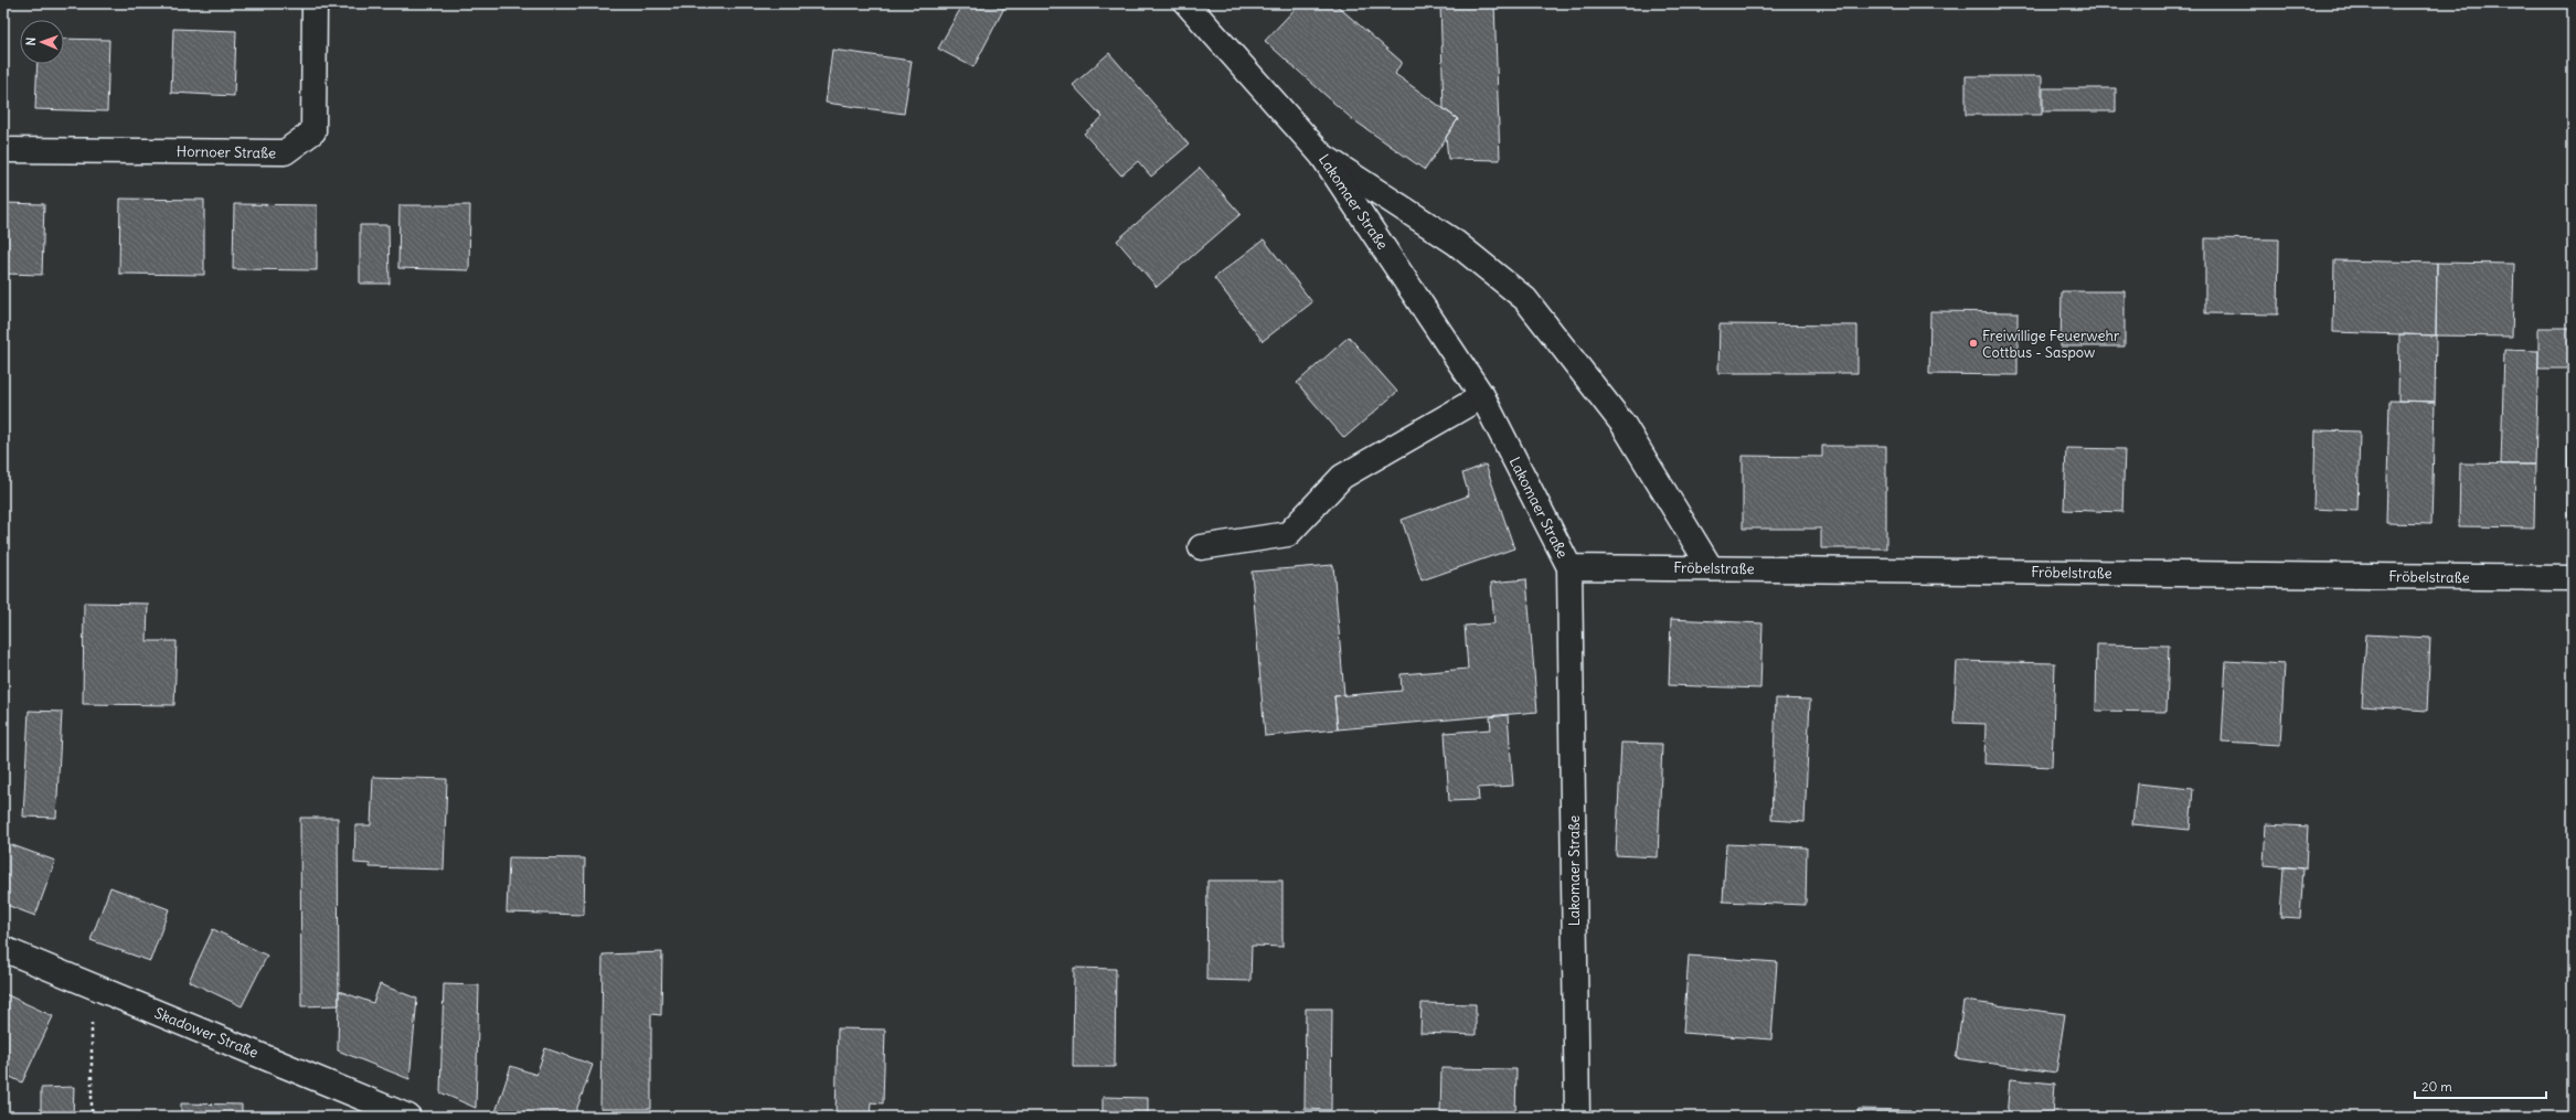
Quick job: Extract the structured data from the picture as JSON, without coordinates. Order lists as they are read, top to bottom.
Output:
{
  "streets": {
    "street": [
      "Hornoer Straße",
      "Lakomaer Straße",
      "Fröbelstraße",
      "Skadower Straße"
    ]
  },
  "crossings": [
    ["Lakomaer Straße", "Fröbelstraße"]
  ],
  "places": ["Freiwillige Feuerwehr Cottbus - Saspow"],
  "scale_bar": "20 m",
  "north": "left"
}
